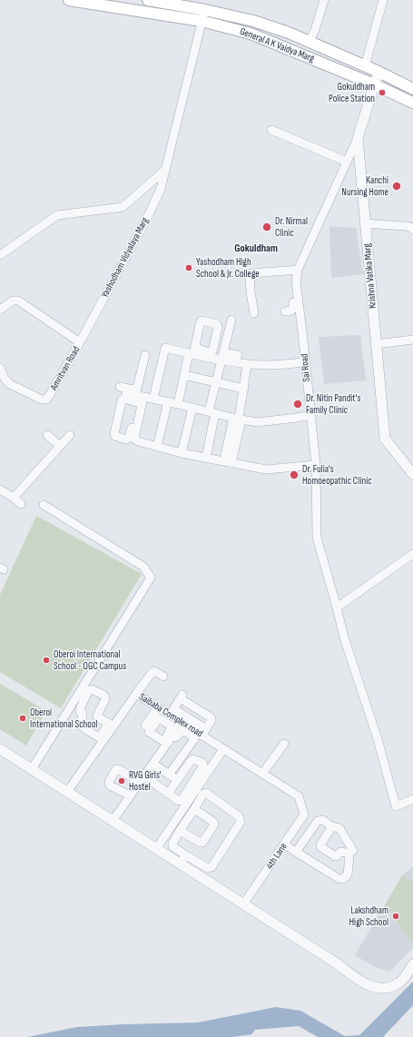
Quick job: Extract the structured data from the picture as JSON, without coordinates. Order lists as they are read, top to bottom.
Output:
{
  "streets": {
    "main road": ["General A K Vaidya Marg"],
    "street": [
      "Yashodham Vidyalaya Marg",
      "Krishna Vatika Marg",
      "Sai Road",
      "Amritvan Road",
      "Saibaba Complex road",
      "4th Lane"
    ]
  },
  "crossings": [
    ["General A K Vaidya Marg", "Yashodham Vidyalaya Marg"],
    ["General A K Vaidya Marg", "Krishna Vatika Marg"],
    ["Yashodham Vidyalaya Marg", "Amritvan Road"],
    ["Krishna Vatika Marg", "Sai Road"],
    ["Saibaba Complex road", "4th Lane"]
  ],
  "districts": ["Gokuldham"],
  "places": [
    "Gokuldham Police Station",
    "Kanchi Nursing Home",
    "Dr. Nirmal Clinic",
    "Yashodham High School & Jr. College",
    "Dr. Nitin Pandit's Family Clinic",
    "Dr. Fulia's Homoeopathic Clinic",
    "Oberoi International School - OGC Campus",
    "Oberoi International School",
    "RVG Girls' Hostel",
    "Lakshdham High School"
  ]
}
